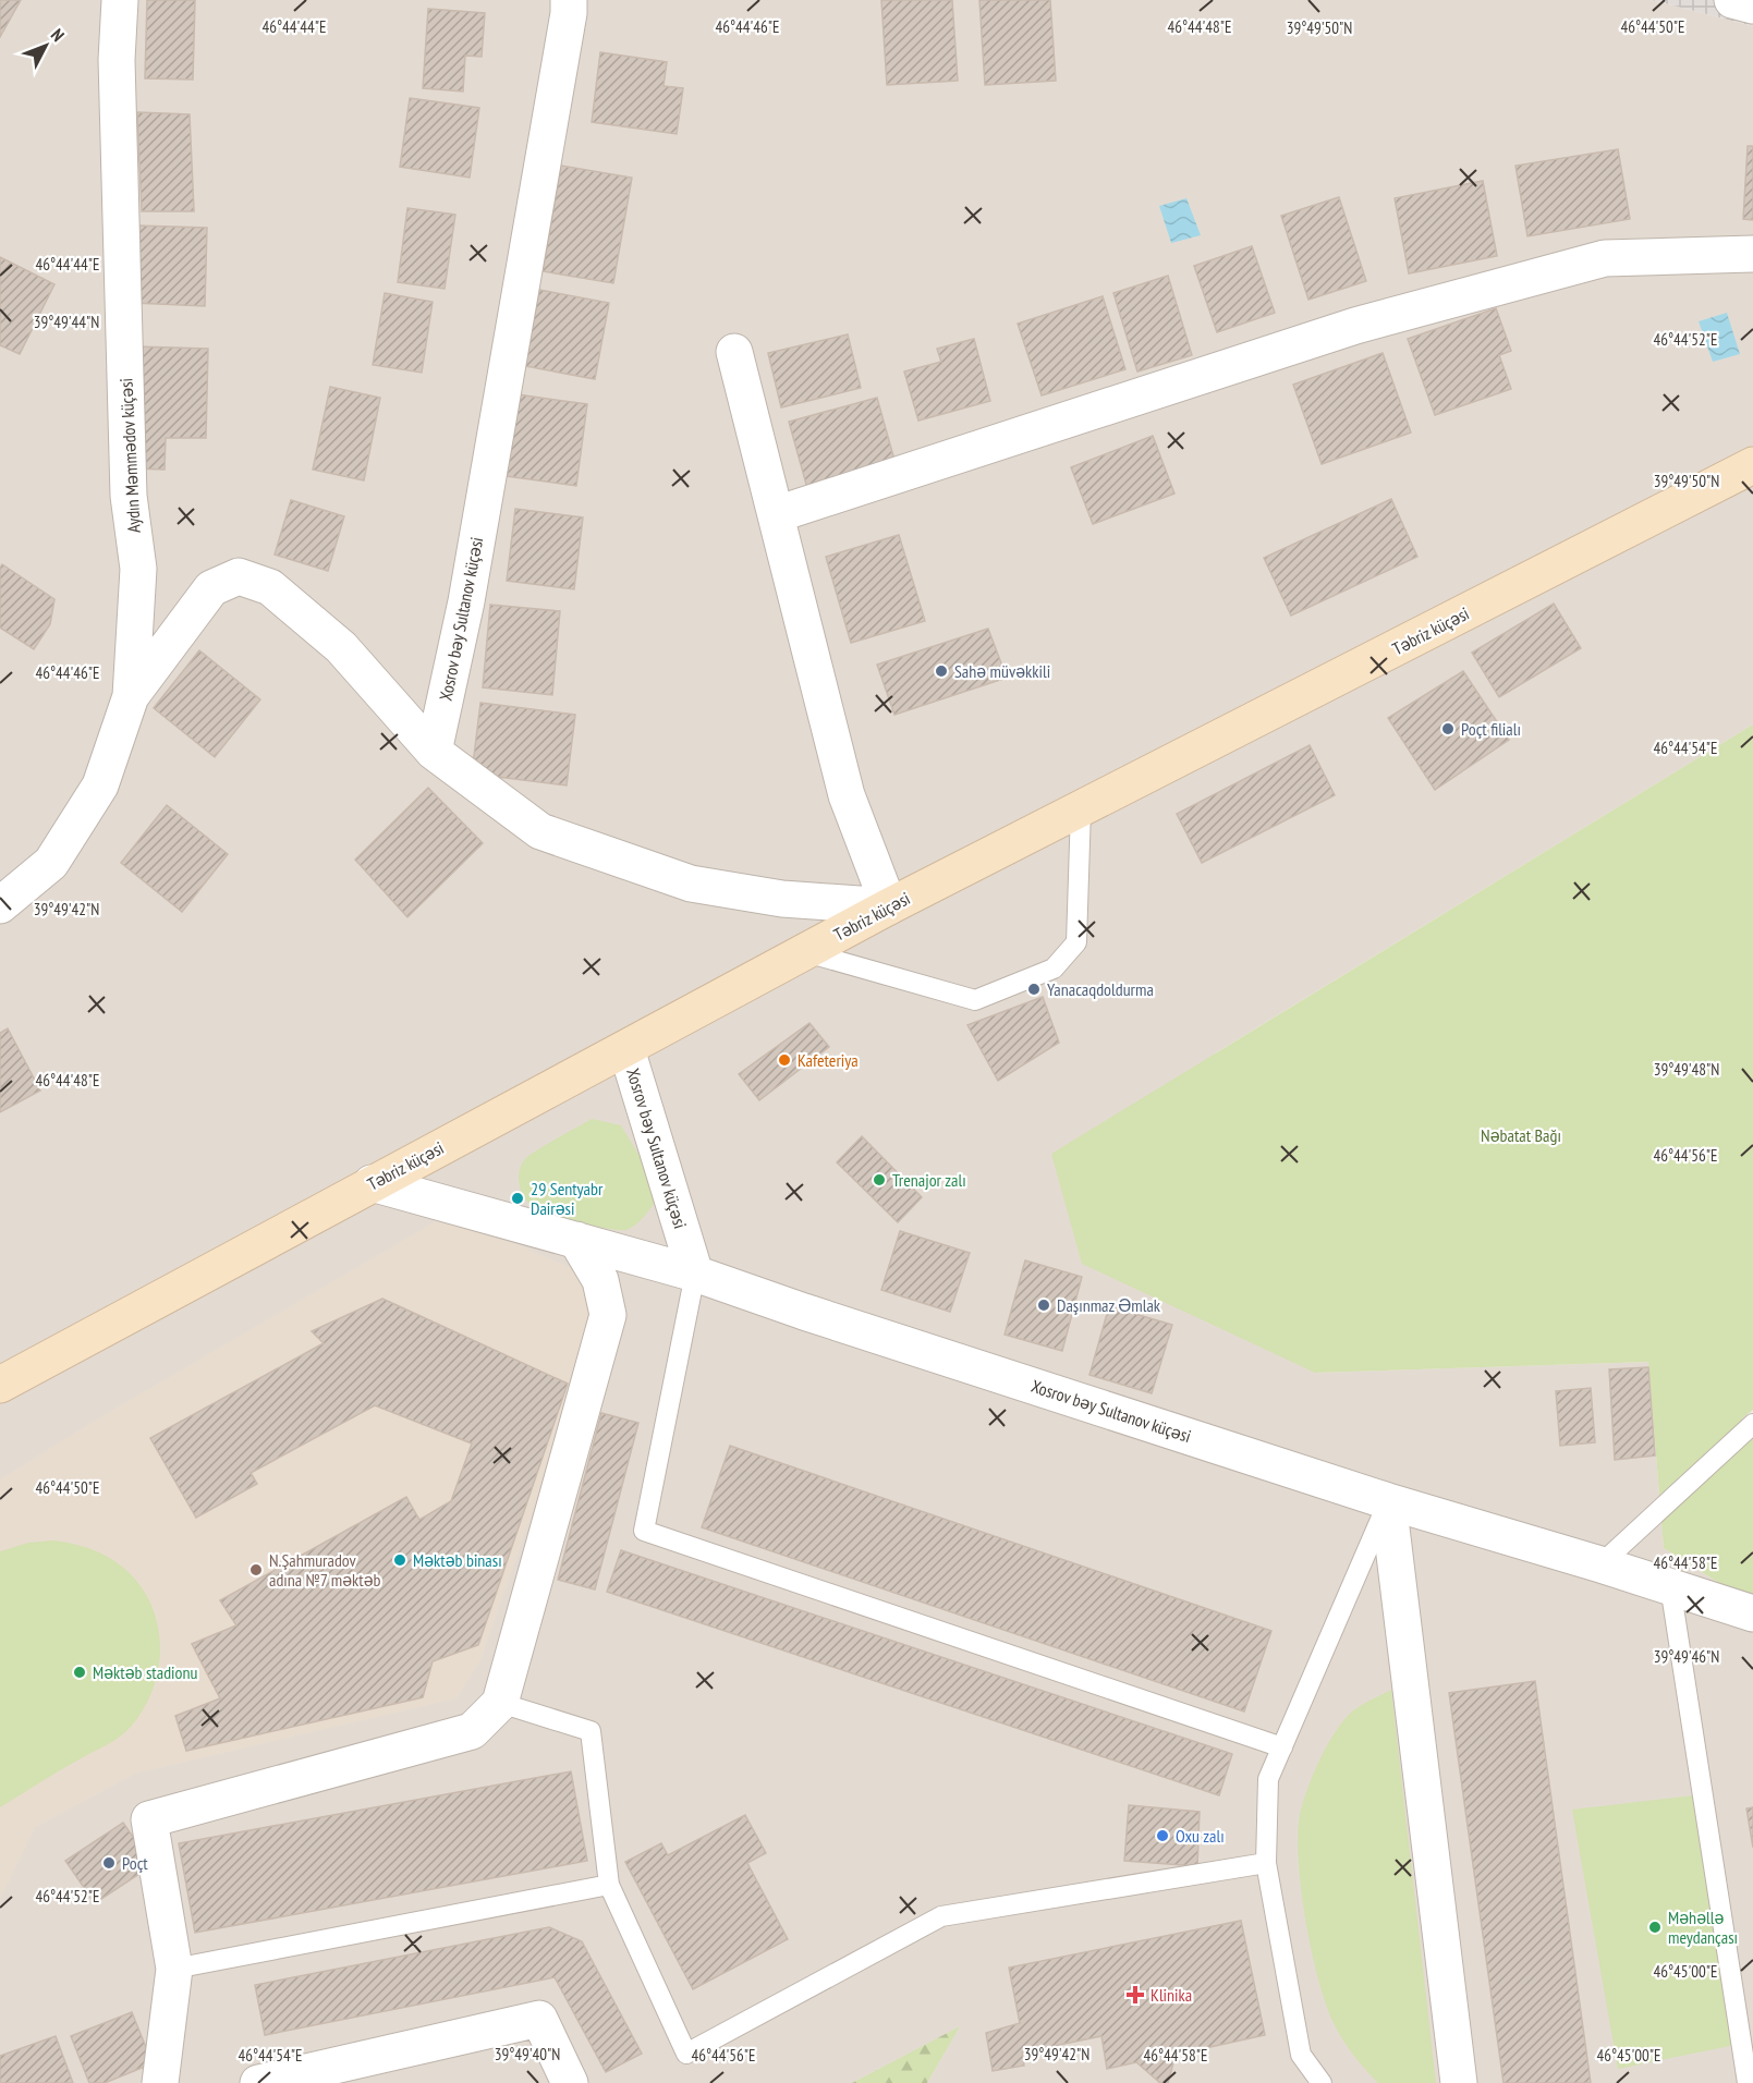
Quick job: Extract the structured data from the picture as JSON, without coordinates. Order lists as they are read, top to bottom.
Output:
{
  "streets": {
    "main road": ["Təbriz küçəsi"],
    "street": ["Aydın Məmmədov küçəsi", "Xosrov bəy Sultanov küçəsi"]
  },
  "crossings": [
    ["Xosrov bəy Sultanov küçəsi", "Təbriz küçəsi"]
  ],
  "parks": ["Nəbatat Bağı"],
  "places": {
    "other": [
      "Sahə müvəkkili",
      "Poçt filialı",
      "Yanacaqdoldurma",
      "Kafeteriya",
      "Trenajor zalı",
      "29 Sentyabr Dairəsi",
      "Daşınmaz Əmlak",
      "Məktəb binası",
      "N.Şahmuradov adına №7 məktəb",
      "Məktəb stadionu",
      "Oxu zalı",
      "Poçt",
      "Məhəllə meydançası"
    ],
    "health": ["Klinika"]
  },
  "north": "top right",
  "coordinates": [
    "46°44'46\"E",
    "46°44'48\"E",
    "46°44'50\"E",
    "46°44'44\"E",
    "39°49'50\"N",
    "39°49'44\"N",
    "46°44'52\"E",
    "46°44'54\"E",
    "39°49'42\"N",
    "39°49'48\"N",
    "46°44'56\"E",
    "46°44'58\"E",
    "39°49'46\"N",
    "46°45'00\"E",
    "39°49'40\"N"
  ]
}
